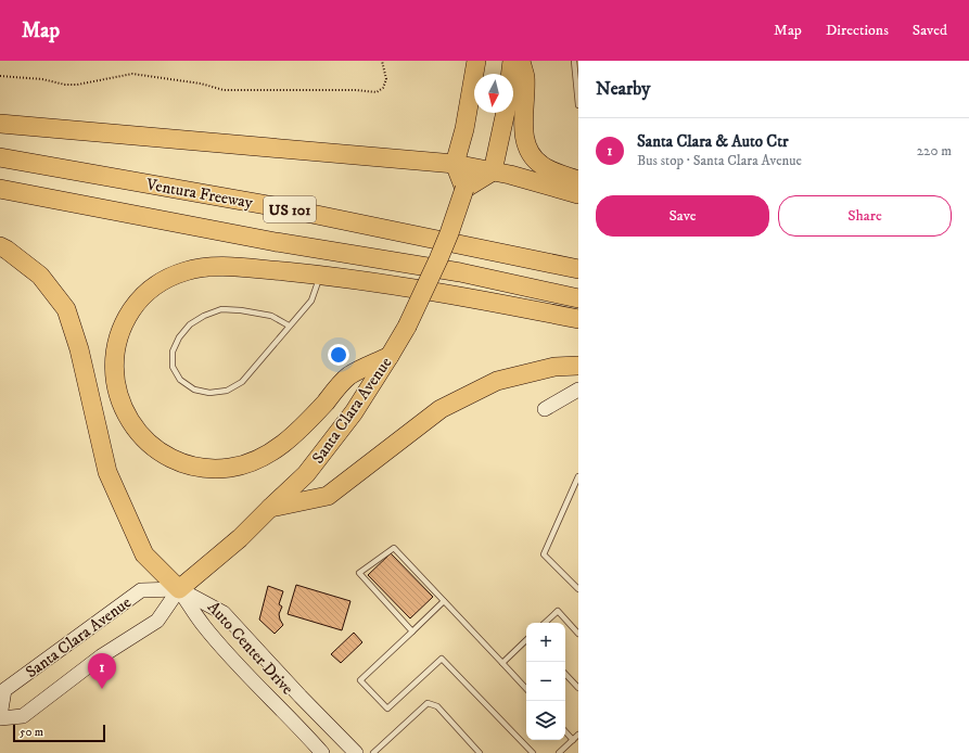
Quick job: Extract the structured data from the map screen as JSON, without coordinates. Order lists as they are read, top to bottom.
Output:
{
  "streets": {
    "highway": ["Ventura Freeway", "US 101", "Santa Clara Avenue"],
    "street": ["Auto Center Drive"]
  },
  "crossings": [
    ["Santa Clara Avenue", "Auto Center Drive"]
  ],
  "scale_bar": "50 m",
  "north": "bottom",
  "page": {
    "header": "Map",
    "nav": ["Map", "Directions", "Saved"],
    "heading": "Nearby",
    "list": [
      {
        "mark": "1",
        "name": "Santa Clara & Auto Ctr",
        "note": "Bus stop · Santa Clara Avenue",
        "value": "220 m"
      }
    ],
    "buttons": ["Save", "Share"],
    "map_buttons": ["+", "−"],
    "pins": "1",
    "scale": "50 m"
  }
}
